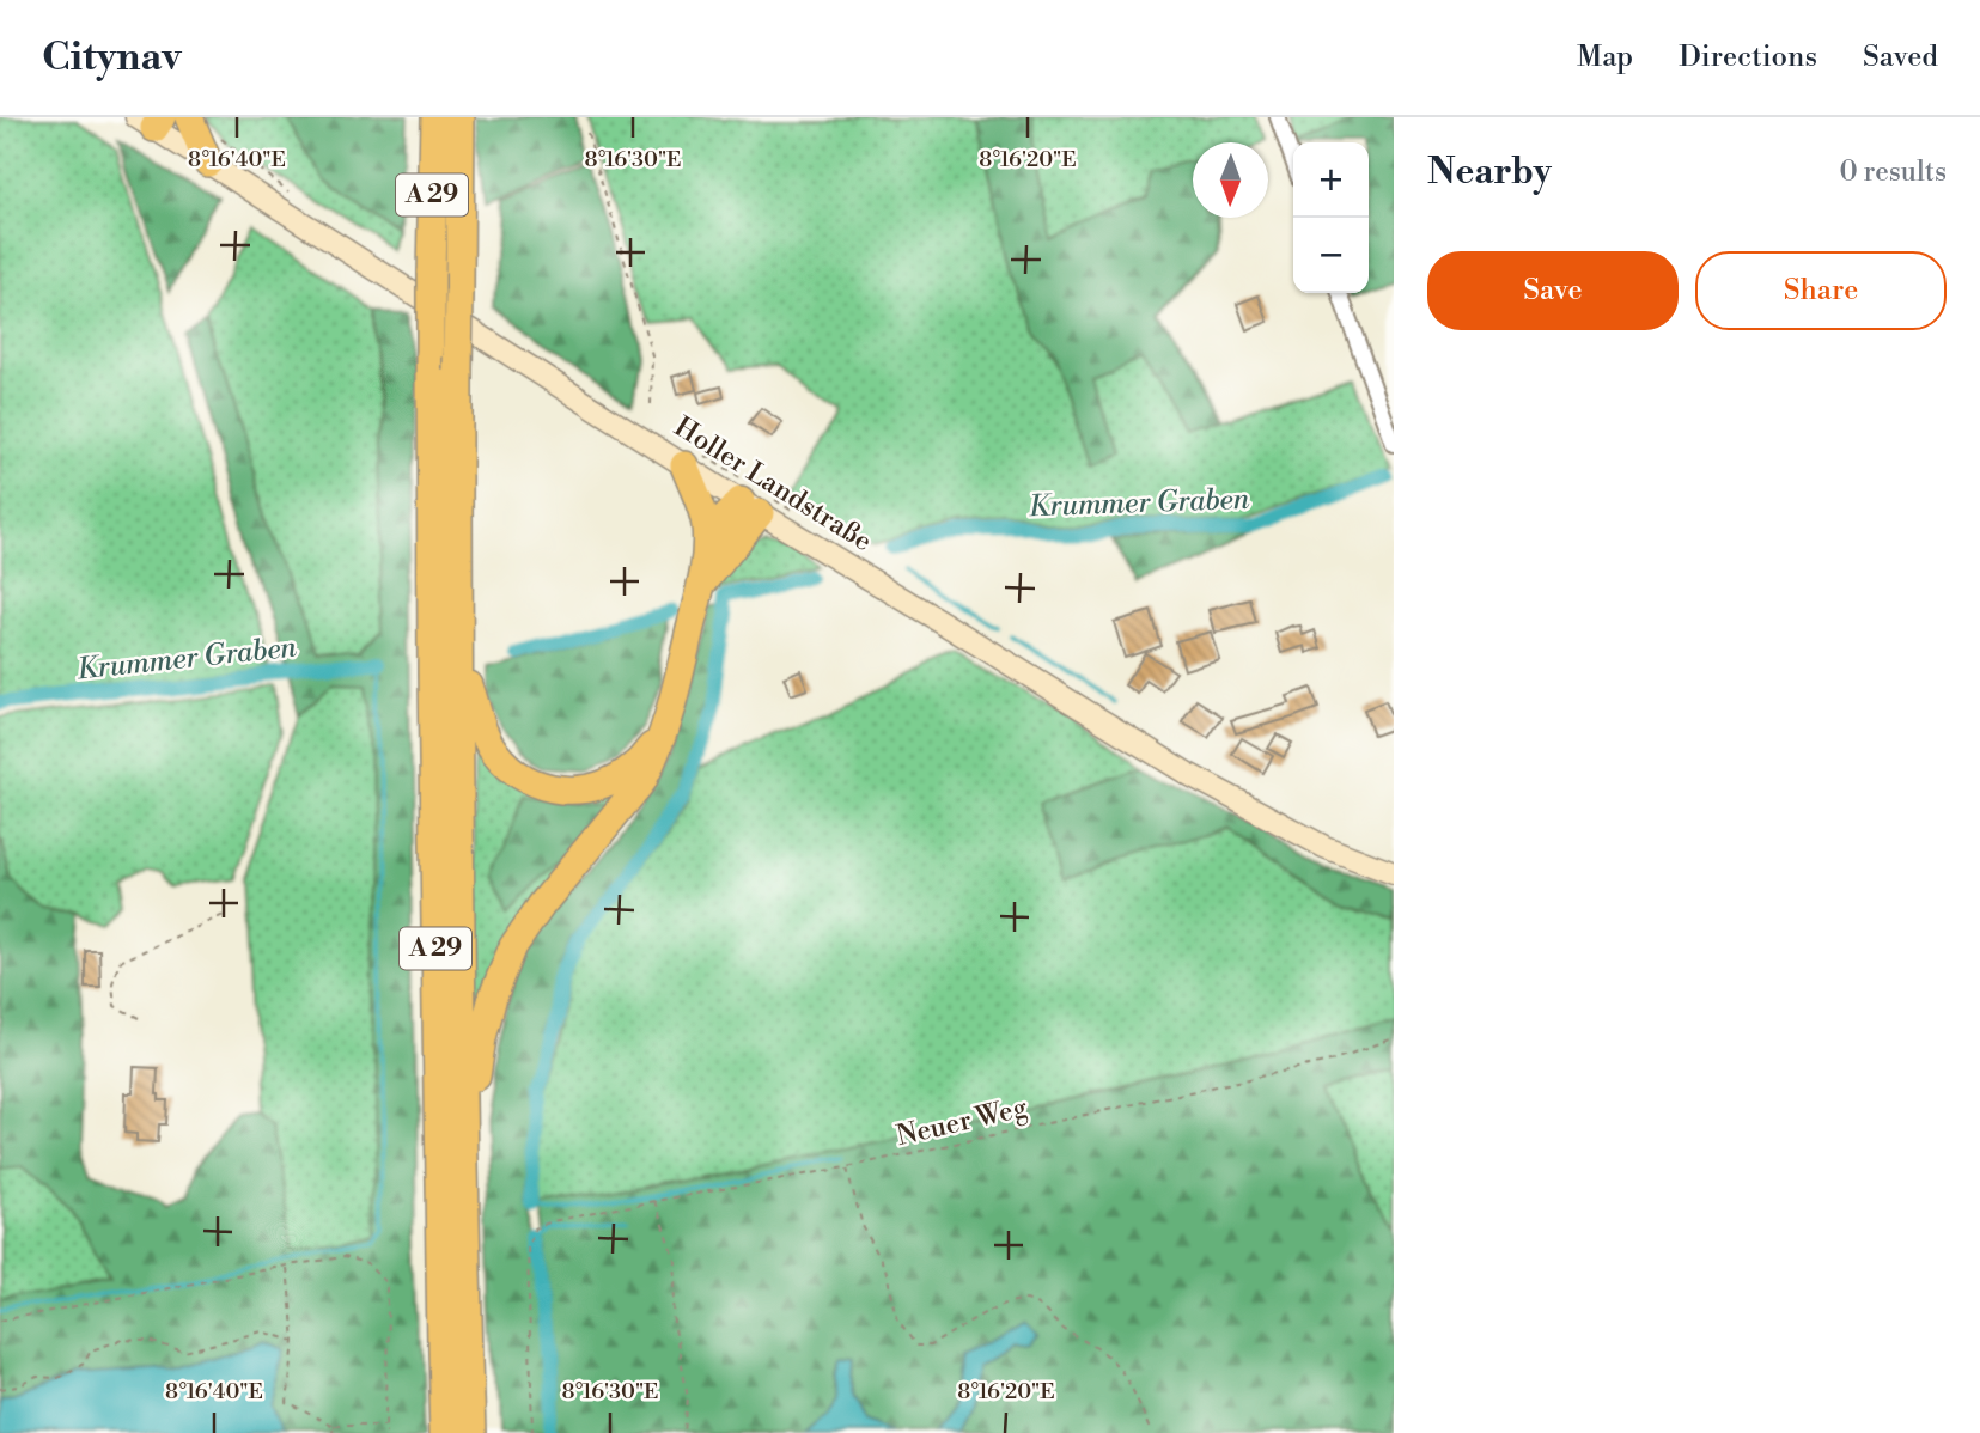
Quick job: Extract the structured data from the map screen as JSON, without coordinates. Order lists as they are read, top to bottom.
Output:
{
  "streets": {
    "highway": ["A 29"],
    "main road": ["Holler Landstraße"],
    "path": ["Neuer Weg"]
  },
  "water": ["Krummer Graben"],
  "north": "bottom",
  "page": {
    "header": "Citynav",
    "nav": ["Map", "Directions", "Saved"],
    "heading": ["Nearby", "0 results"],
    "map_buttons": ["+", "−"],
    "buttons": ["Save", "Share"]
  },
  "coordinates": ["8°16'40\"E", "8°16'30\"E", "8°16'20\"E"]
}
